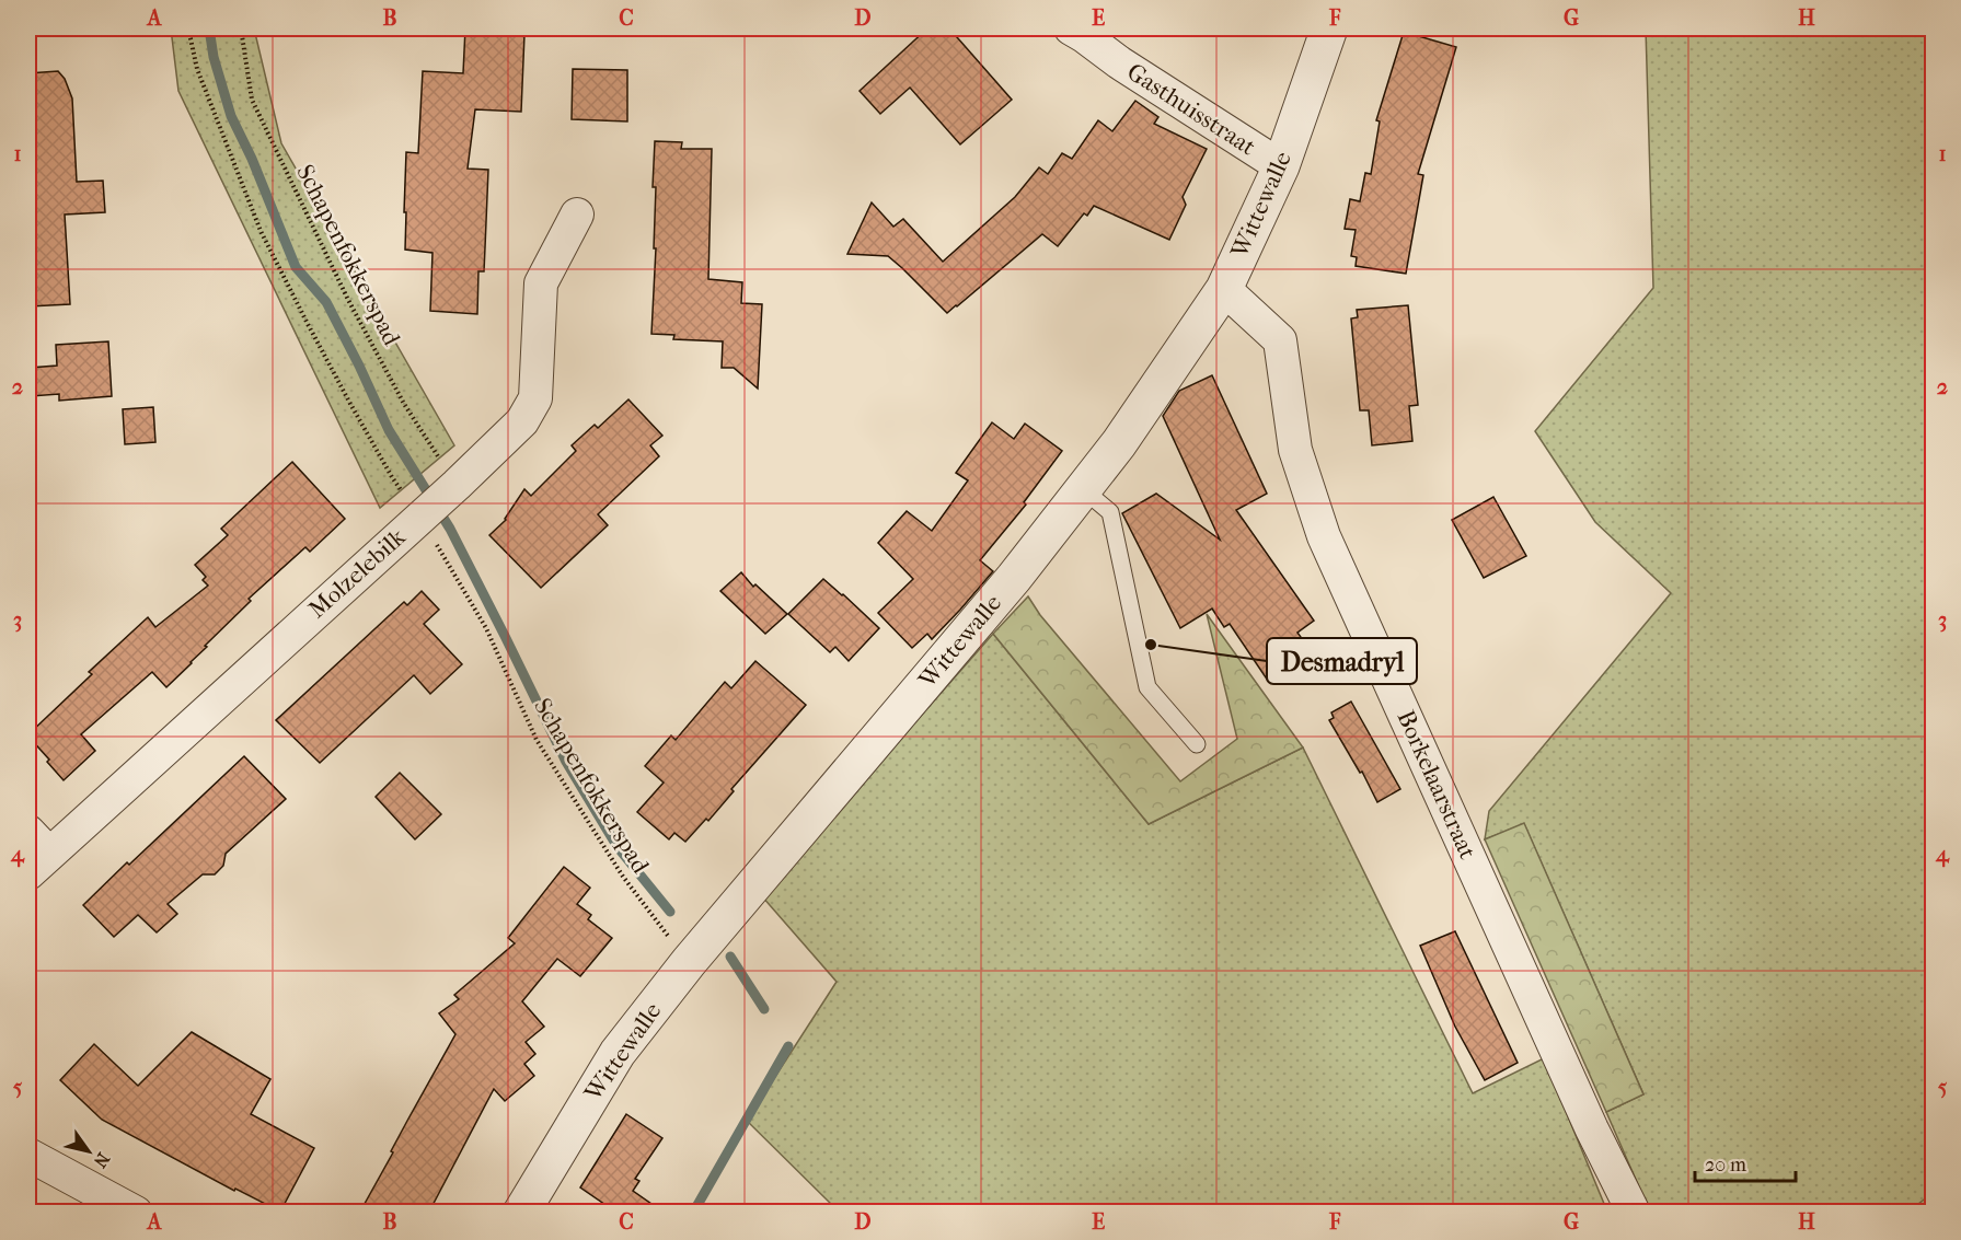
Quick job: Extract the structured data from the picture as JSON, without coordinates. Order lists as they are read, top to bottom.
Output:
{
  "streets": {
    "street": [
      "Gasthuisstraat",
      "Wittewalle",
      "Molzelebilk",
      "Borkelaarstraat"
    ],
    "path": ["Schapenfokkerspad"]
  },
  "crossings": [
    ["Gasthuisstraat", "Wittewalle"],
    ["Wittewalle", "Schapenfokkerspad"],
    ["Wittewalle", "Borkelaarstraat"],
    ["Schapenfokkerspad", "Molzelebilk"]
  ],
  "places": ["Desmadryl"],
  "scale_bar": "20 m",
  "north": "bottom right",
  "grid": {
    "columns": [
      "A",
      "B",
      "C",
      "D",
      "E",
      "F",
      "G",
      "H"
    ],
    "rows": [
      "1",
      "2",
      "3",
      "4",
      "5"
    ]
  }
}
